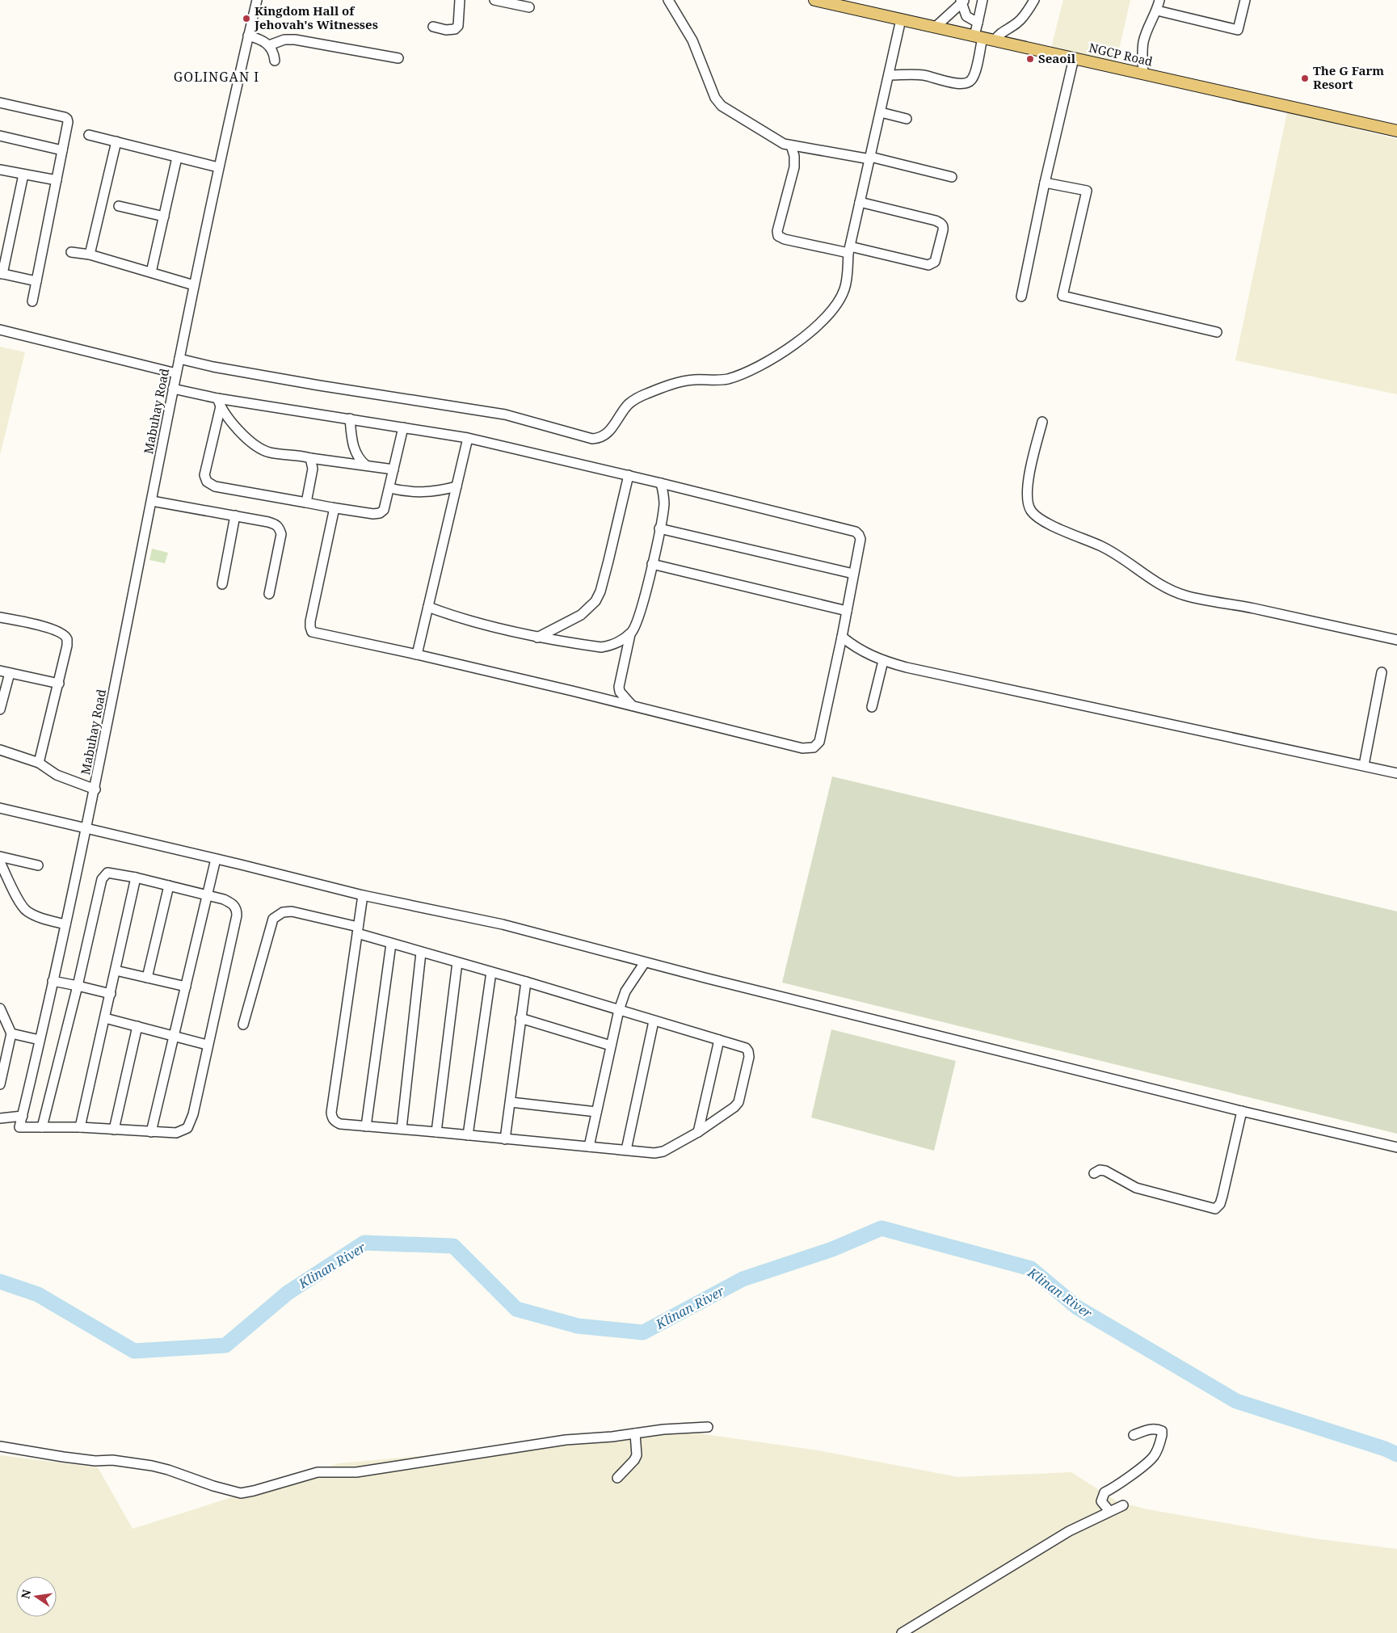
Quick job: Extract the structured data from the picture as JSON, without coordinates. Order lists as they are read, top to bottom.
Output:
{
  "streets": {
    "main road": ["NGCP Road"],
    "street": ["Mabuhay Road"]
  },
  "districts": ["GOLINGAN I"],
  "water": ["Klinan River"],
  "places": ["Kingdom Hall of Jehovah's Witnesses", "Seaoil", "The G Farm Resort"],
  "north": "left"
}
